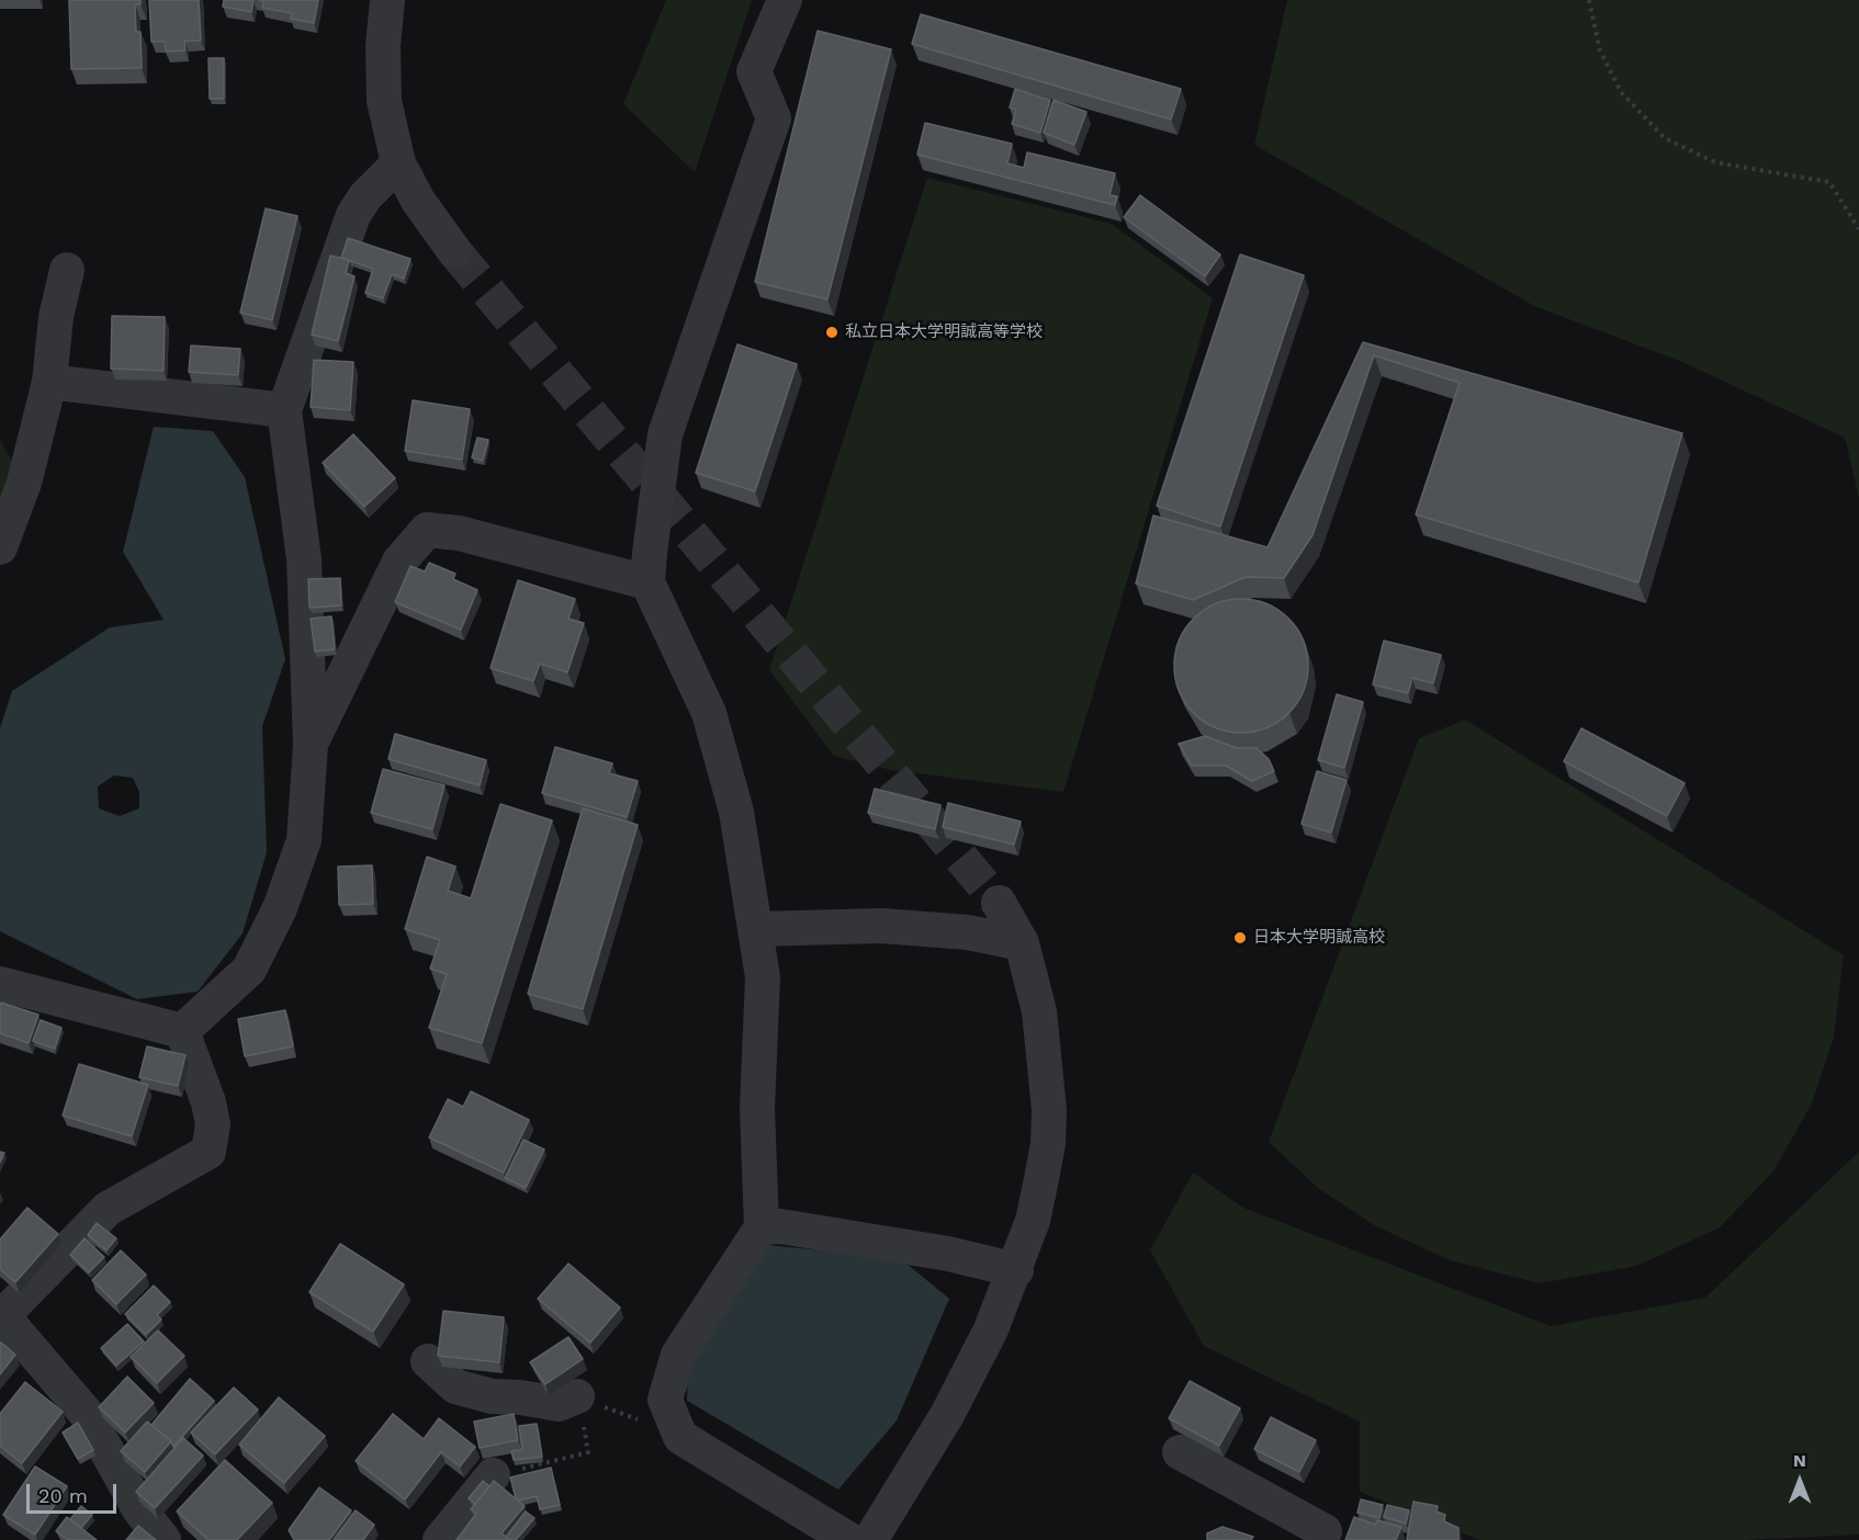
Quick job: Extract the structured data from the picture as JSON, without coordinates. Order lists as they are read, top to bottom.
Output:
{
  "places": ["私立日本大学明誠高等学校", "日本大学明誠高校"],
  "scale_bar": "20 m",
  "north": "top"
}
